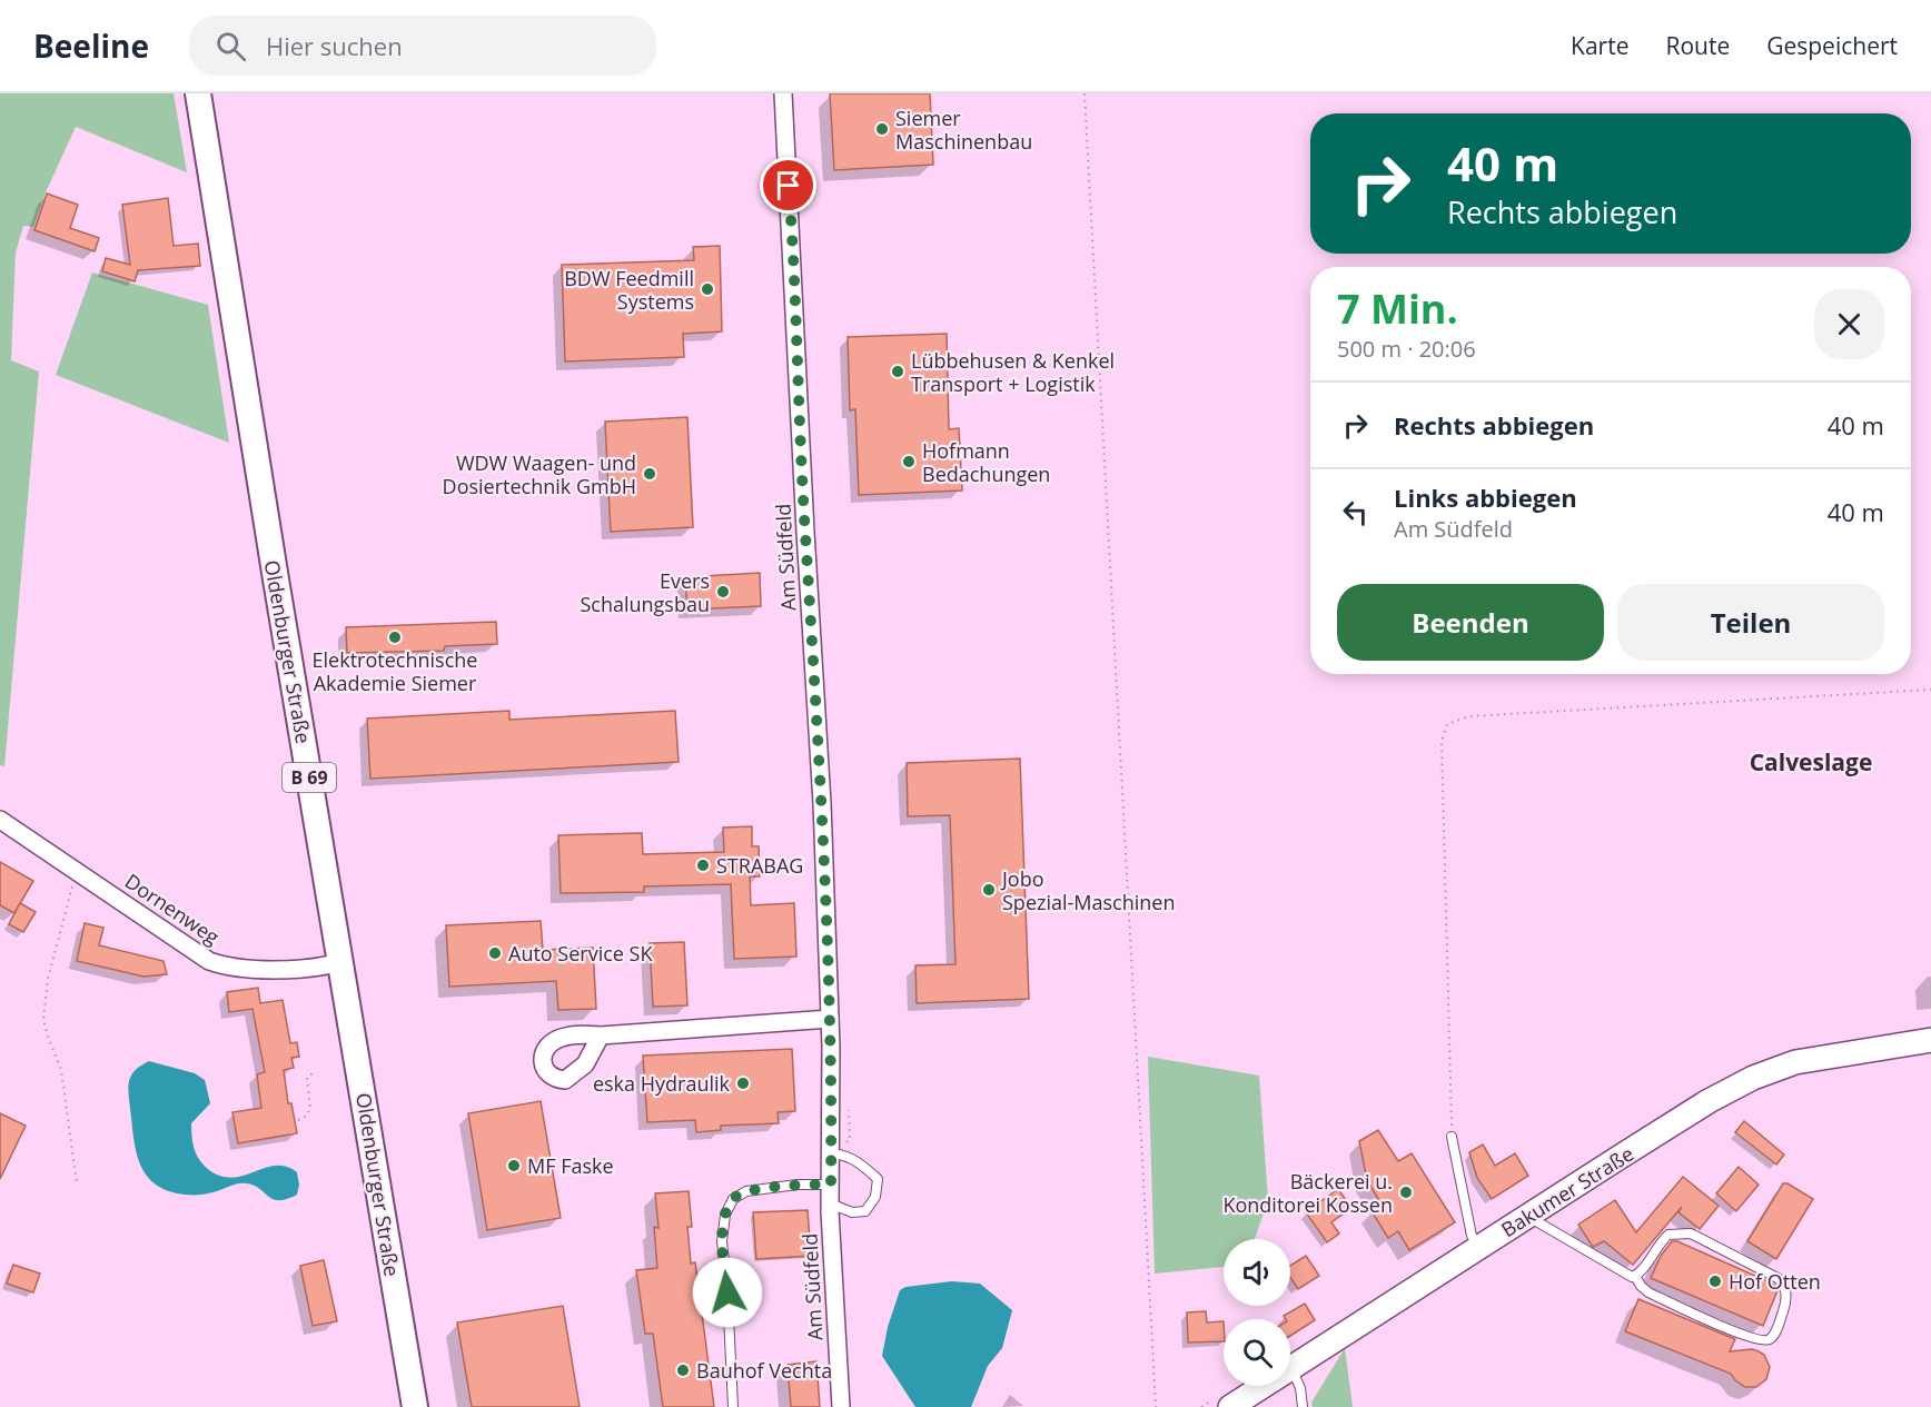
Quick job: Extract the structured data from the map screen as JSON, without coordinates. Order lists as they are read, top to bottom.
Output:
{
  "streets": {
    "main road": ["Oldenburger Straße", "B 69"],
    "street": ["Am Südfeld", "Dornenweg", "Bakumer Straße"]
  },
  "crossings": [
    ["Oldenburger Straße", "Dornenweg"]
  ],
  "districts": ["Calveslage"],
  "places": [
    "Siemer Maschinenbau",
    "BDW Feedmill Systems",
    "Lübbehusen & Kenkel Transport + Logistik",
    "Hofmann Bedachungen",
    "WDW Waagen- und Dosiertechnik GmbH",
    "Evers Schalungsbau",
    "Elektrotechnische Akademie Siemer",
    "STRABAG",
    "Jobo Spezial-Maschinen",
    "Auto Service SK",
    "eska Hydraulik",
    "MF Faske",
    "Bäckerei u. Konditorei Kossen",
    "Hof Otten",
    "Bauhof Vechta"
  ],
  "page": {
    "header": "Beeline",
    "search": "Hier suchen",
    "nav": ["Karte", "Route", "Gespeichert"],
    "turn": ["40 m", "Rechts abbiegen"],
    "heading": ["7 Min.", "500 m · 20:06"],
    "list": [
      {
        "name": "Rechts abbiegen",
        "value": "40 m"
      },
      {
        "name": "Links abbiegen",
        "note": "Am Südfeld",
        "value": "40 m"
      }
    ],
    "buttons": ["Beenden", "Teilen"]
  }
}
